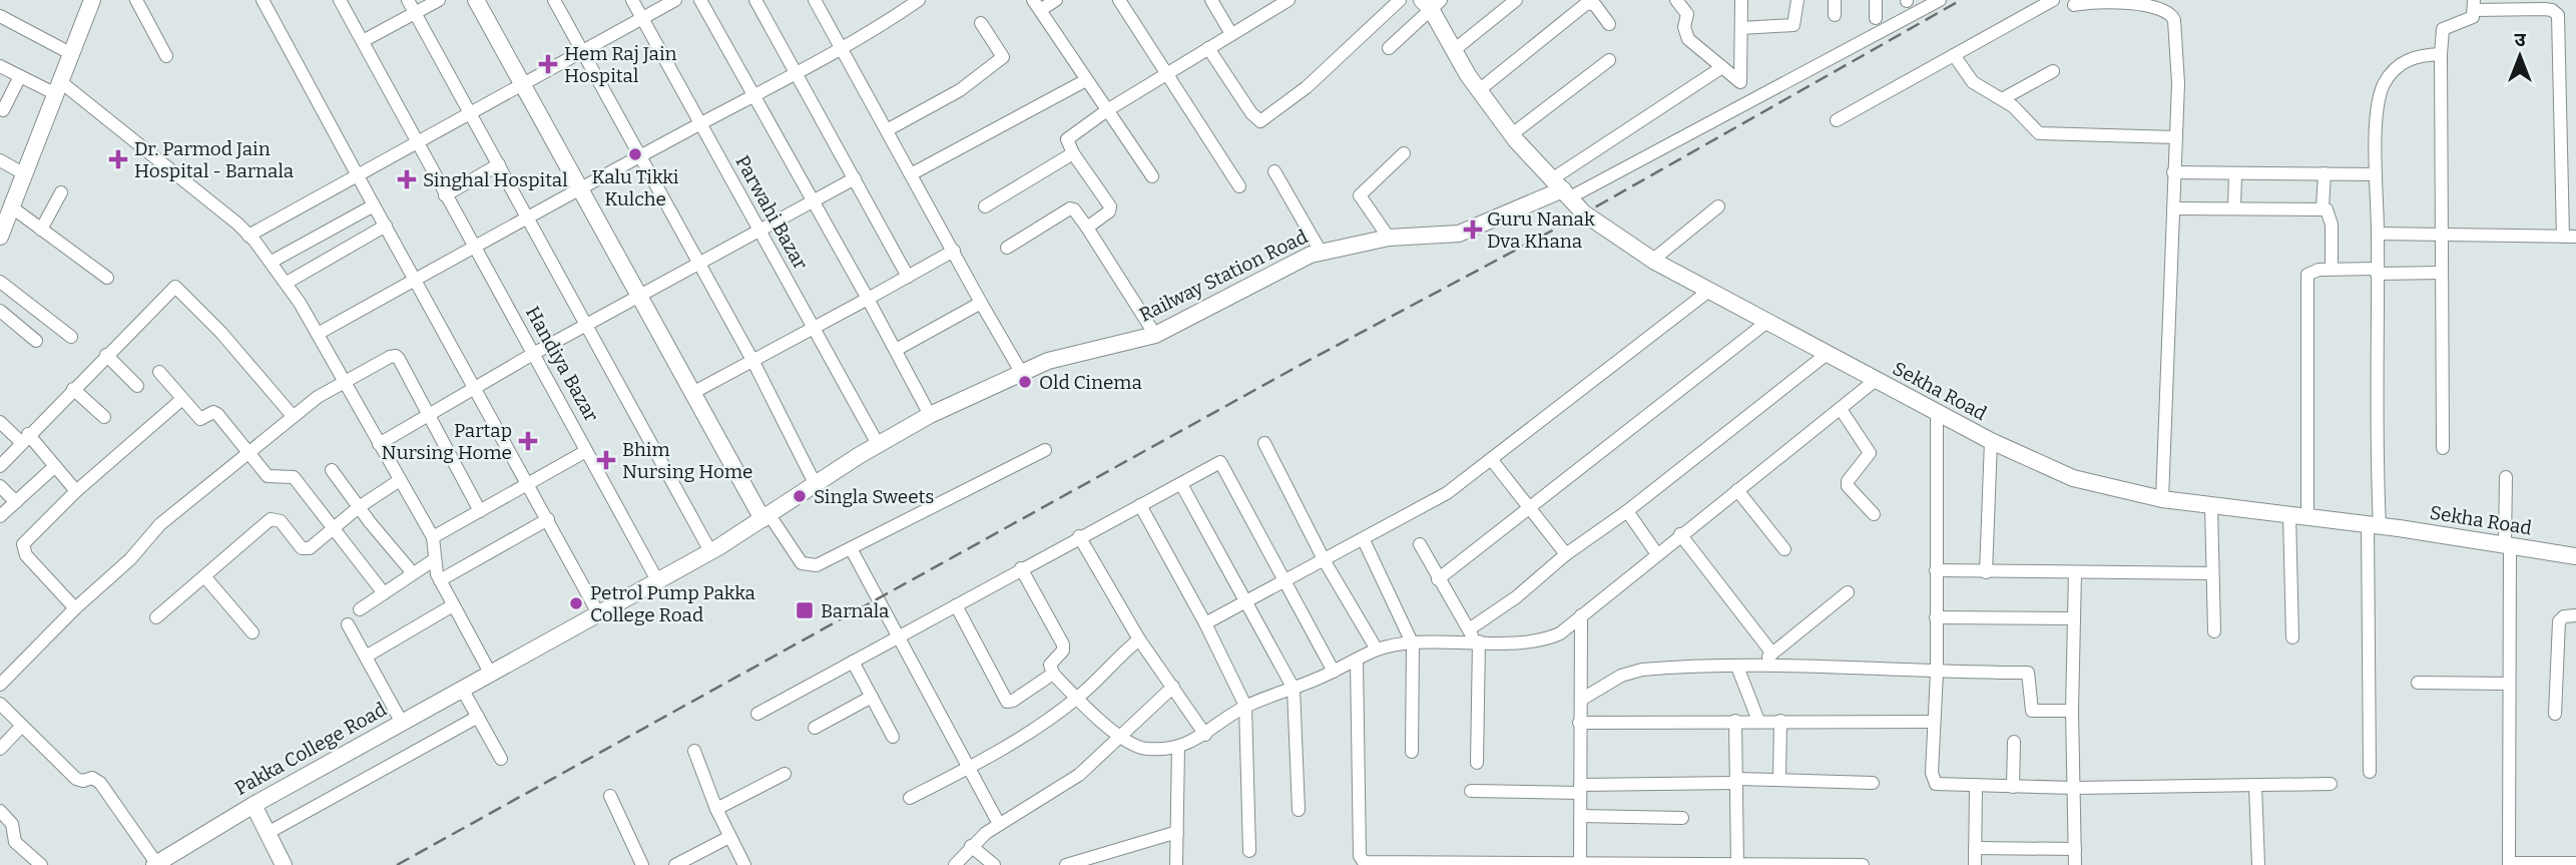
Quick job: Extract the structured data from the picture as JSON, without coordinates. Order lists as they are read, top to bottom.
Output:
{
  "streets": {
    "street": [
      "Parwahi Bazar",
      "Railway Station Road",
      "Handiya Bazar",
      "Sekha Road",
      "Pakka College Road"
    ]
  },
  "crossings": [
    ["Parwahi Bazar", "Railway Station Road"],
    ["Railway Station Road", "Handiya Bazar"],
    ["Railway Station Road", "Sekha Road"]
  ],
  "places": {
    "health": [
      "Hem Raj Jain Hospital",
      "Dr. Parmod Jain Hospital - Barnala",
      "Singhal Hospital",
      "Guru Nanak Dva Khana",
      "Partap Nursing Home",
      "Bhim Nursing Home"
    ],
    "other": [
      "Kalu Tikki Kulche",
      "Old Cinema",
      "Singla Sweets",
      "Petrol Pump Pakka College Road"
    ],
    "transit": ["Barnala"]
  },
  "north": "top"
}
